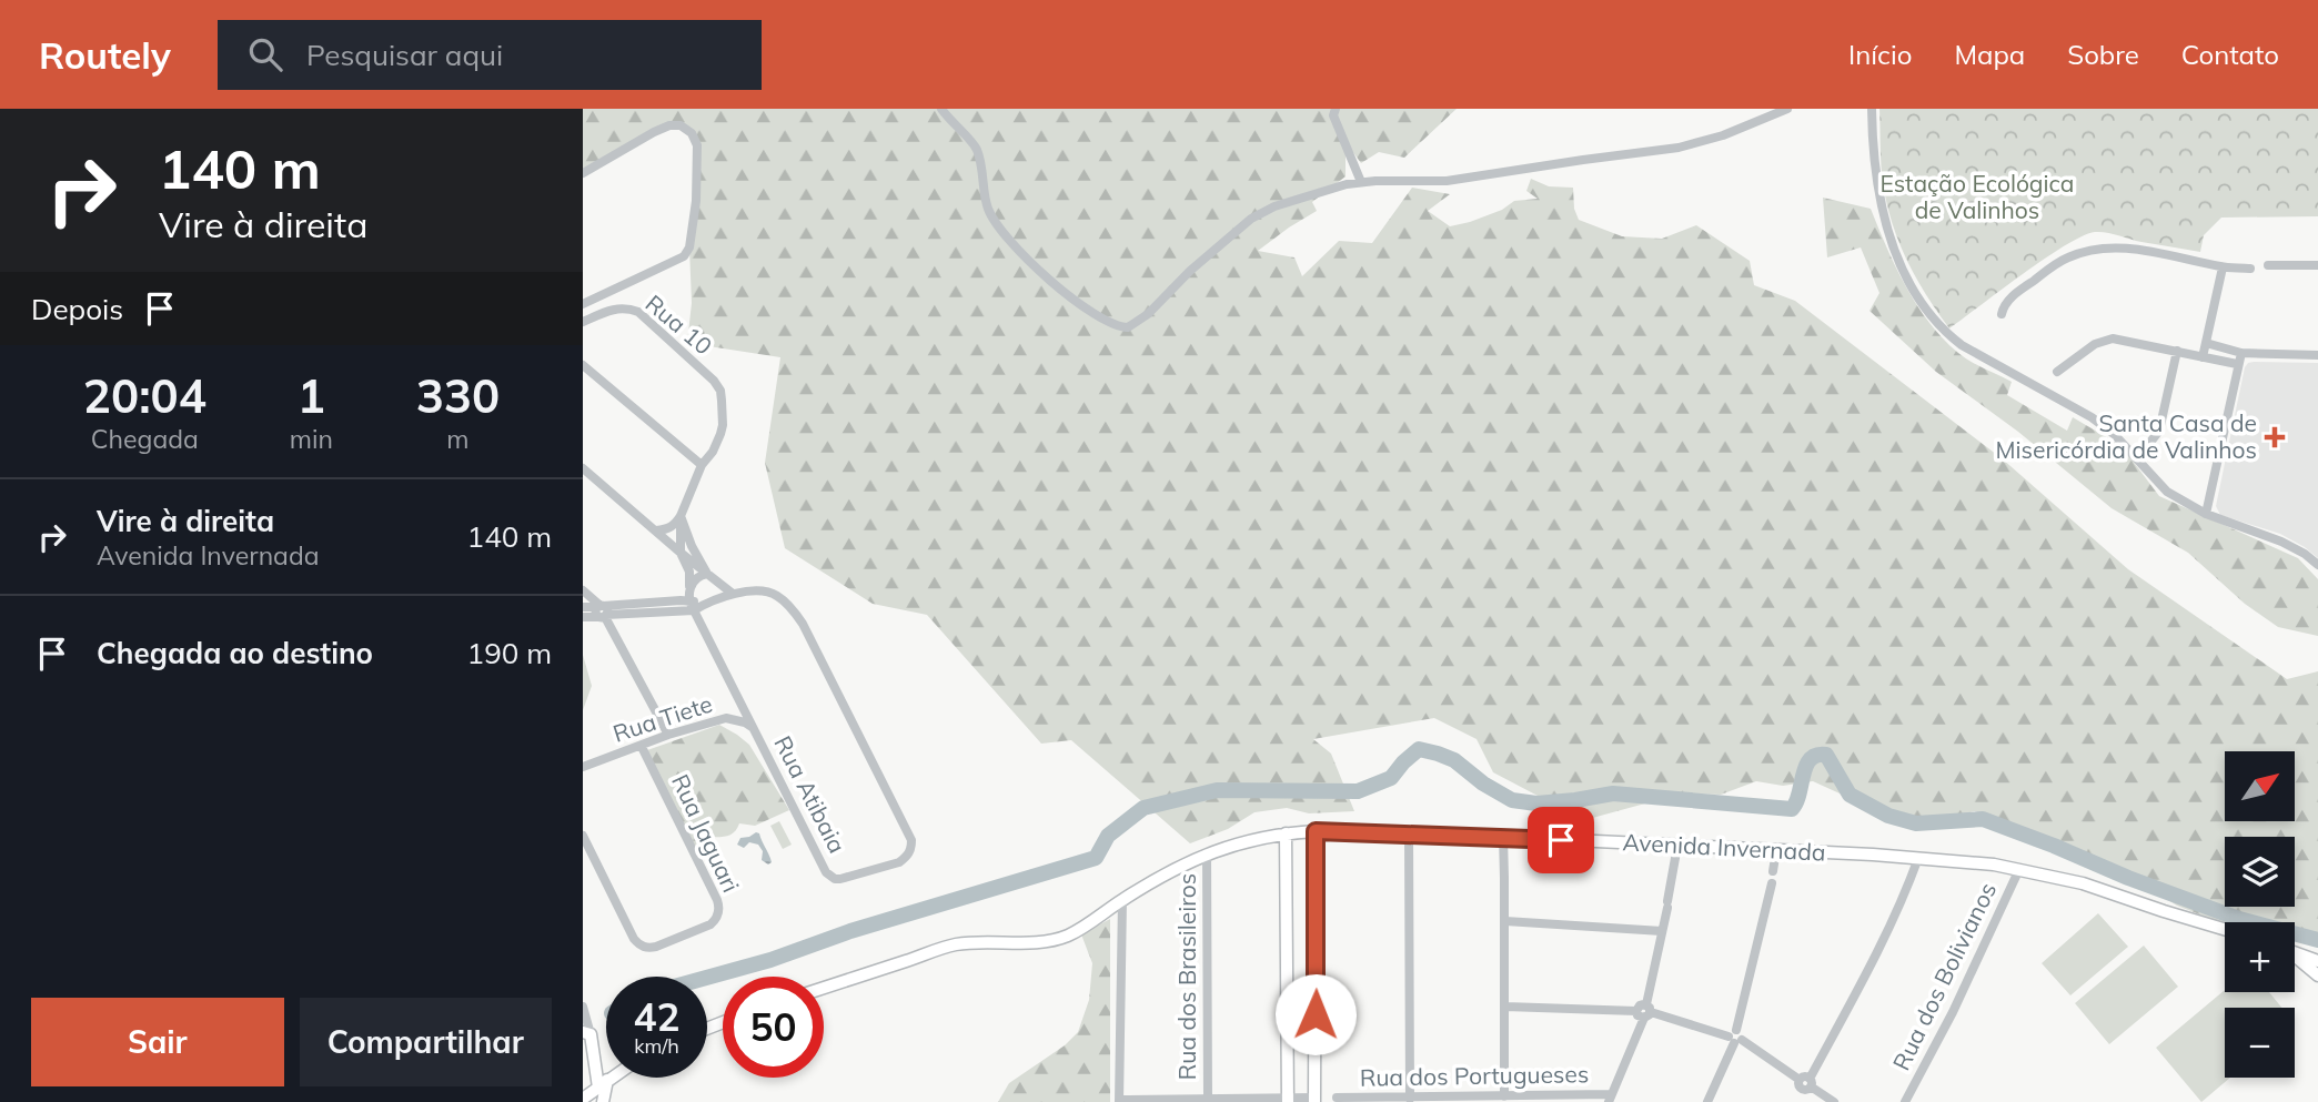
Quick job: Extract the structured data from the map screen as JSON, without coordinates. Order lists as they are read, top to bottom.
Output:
{
  "streets": {
    "main road": ["Avenida Invernada"],
    "street": [
      "Rua 10",
      "Rua Tiete",
      "Rua Atibaia",
      "Rua Jaguari",
      "Rua dos Brasileiros",
      "Rua dos Bolivianos",
      "Rua dos Portugueses"
    ]
  },
  "crossings": [
    ["Rua Tiete", "Rua Atibaia"],
    ["Rua Tiete", "Rua Jaguari"],
    ["Avenida Invernada", "Rua dos Brasileiros"],
    ["Avenida Invernada", "Rua dos Bolivianos"]
  ],
  "parks": ["Estação Ecológica de Valinhos"],
  "places": {
    "health": ["Santa Casa de Misericórdia de Valinhos"]
  },
  "north": "top right",
  "page": {
    "header": "Routely",
    "search": "Pesquisar aqui",
    "nav": [
      "Início",
      "Mapa",
      "Sobre",
      "Contato"
    ],
    "turn": ["140 m", "Vire à direita"],
    "then": "Depois",
    "eta": [
      "20:04",
      "Chegada",
      "1",
      "min",
      "330",
      "m"
    ],
    "list": [
      {
        "name": "Vire à direita",
        "note": "Avenida Invernada",
        "value": "140 m"
      },
      {
        "name": "Chegada ao destino",
        "value": "190 m"
      }
    ],
    "map_buttons": ["+", "−"],
    "speed": "42 km/h",
    "limit": "50",
    "buttons": ["Sair", "Compartilhar"]
  }
}
